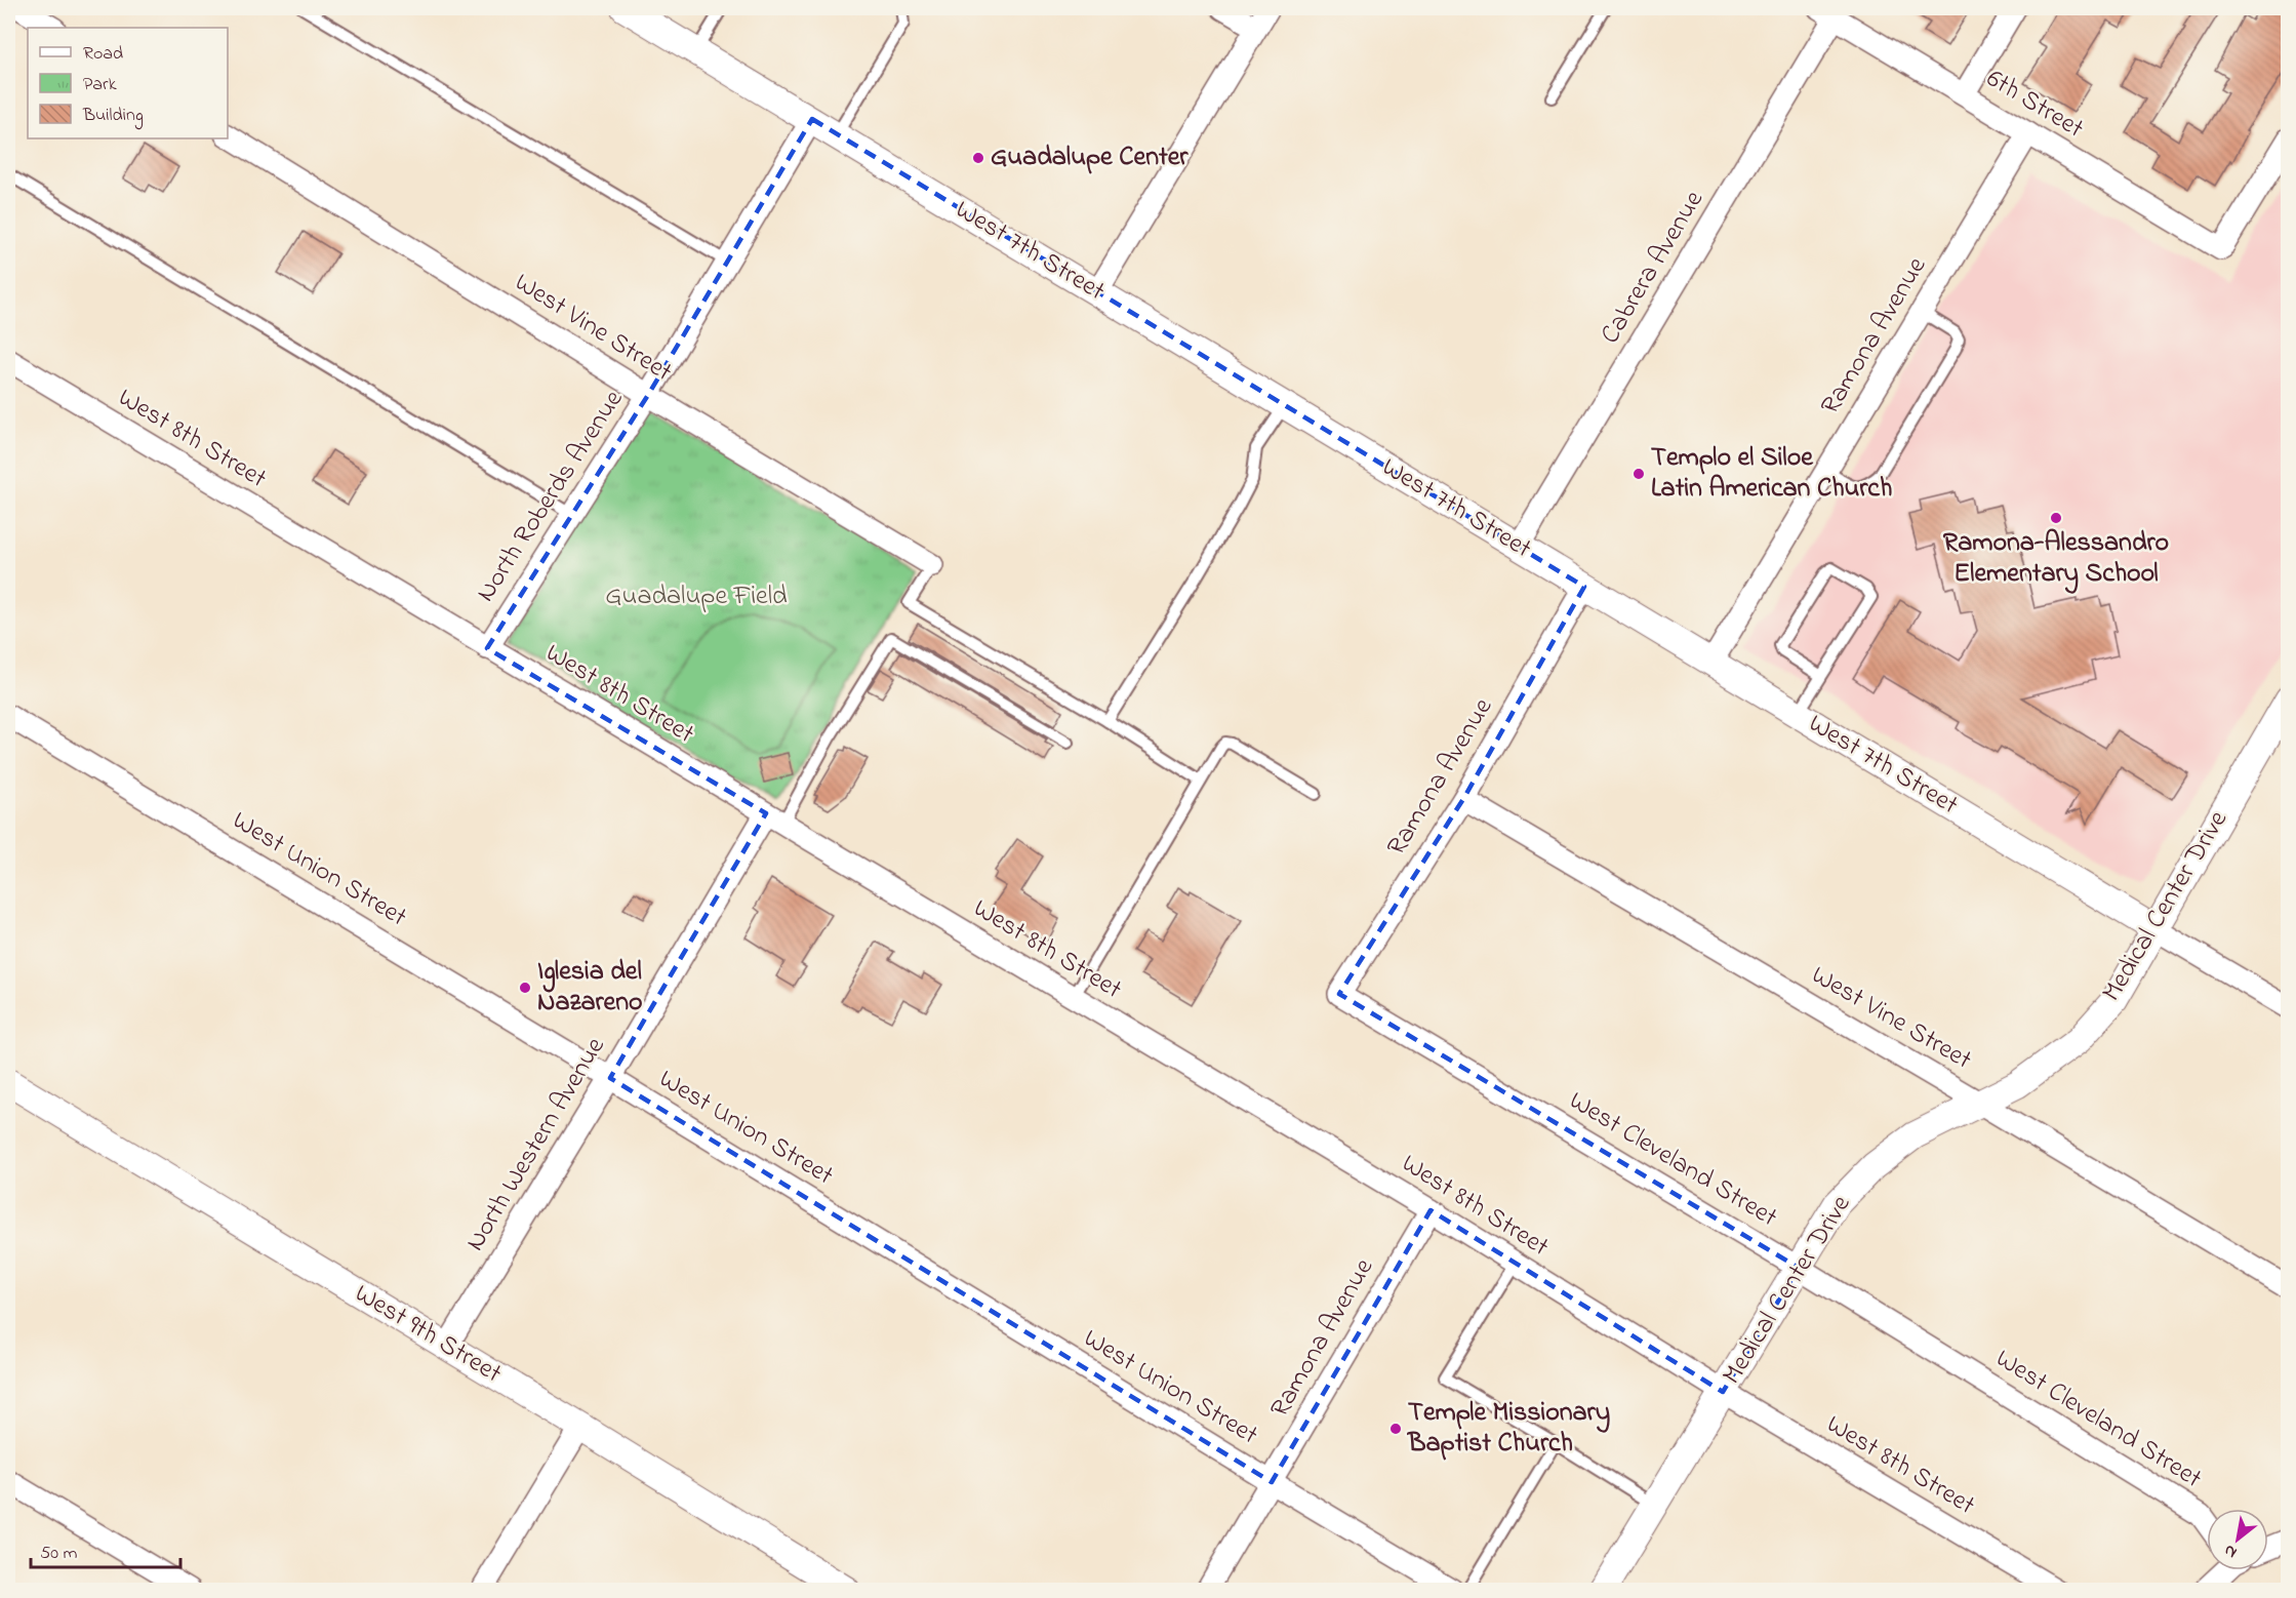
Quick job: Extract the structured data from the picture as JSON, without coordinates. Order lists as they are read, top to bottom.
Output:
{
  "streets": {
    "street": [
      "6th Street",
      "West 7th Street",
      "Cabrera Avenue",
      "West Vine Street",
      "Ramona Avenue",
      "West 8th Street",
      "North Roberds Avenue",
      "West Union Street",
      "Medical Center Drive",
      "North Western Avenue",
      "West Cleveland Street",
      "West 9th Street"
    ]
  },
  "crossings": [
    ["6th Street", "Cabrera Avenue"],
    ["6th Street", "Ramona Avenue"],
    ["West 7th Street", "Cabrera Avenue"],
    ["West 7th Street", "Ramona Avenue"],
    ["West 7th Street", "North Roberds Avenue"],
    ["West 7th Street", "Medical Center Drive"],
    ["West Vine Street", "Ramona Avenue"],
    ["West Vine Street", "North Roberds Avenue"],
    ["West Vine Street", "Medical Center Drive"],
    ["Ramona Avenue", "West 8th Street"],
    ["Ramona Avenue", "West Union Street"],
    ["Ramona Avenue", "West Cleveland Street"],
    ["West 8th Street", "North Roberds Avenue"],
    ["West 8th Street", "Medical Center Drive"],
    ["West 8th Street", "North Western Avenue"],
    ["West Union Street", "North Western Avenue"],
    ["Medical Center Drive", "West Cleveland Street"],
    ["North Western Avenue", "West 9th Street"]
  ],
  "parks": ["Guadalupe Field"],
  "places": [
    "Guadalupe Center",
    "Templo el Siloe Latin American Church",
    "Ramona-Alessandro Elementary School",
    "Iglesia del Nazareno",
    "Temple Missionary Baptist Church"
  ],
  "legend": ["Road", "Park", "Building"],
  "scale_bar": "50 m",
  "north": "bottom left"
}
